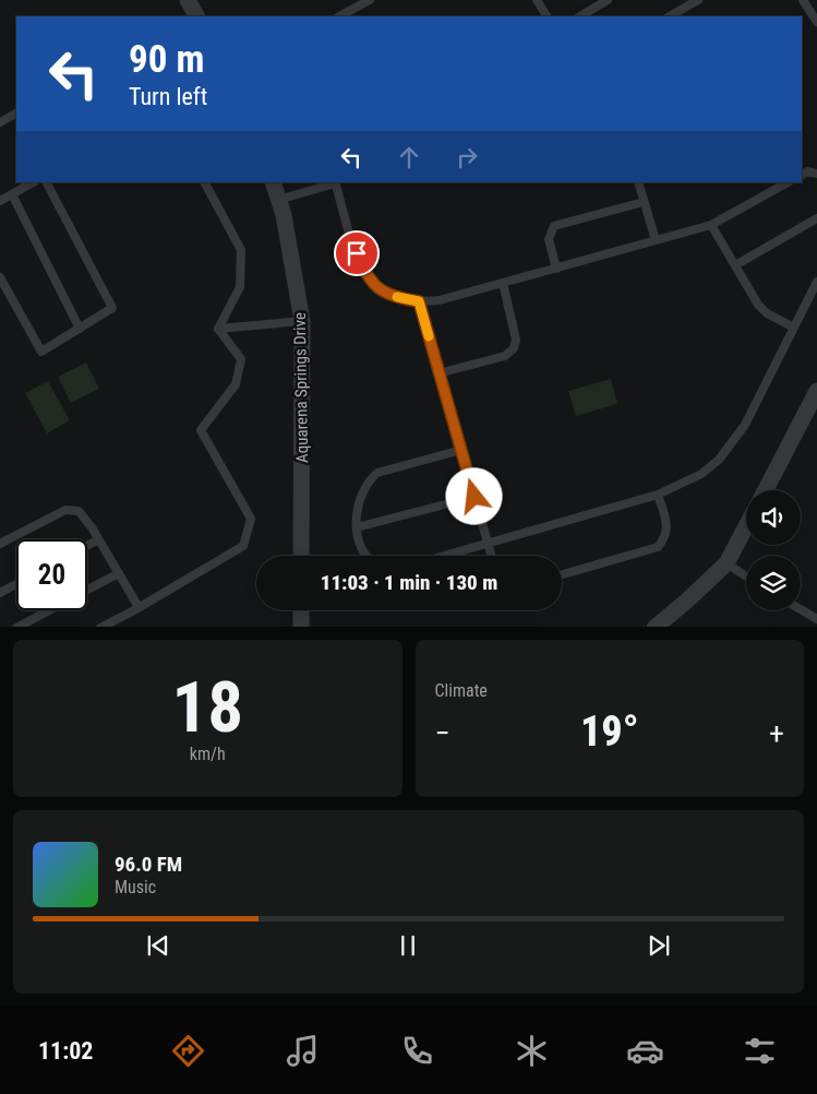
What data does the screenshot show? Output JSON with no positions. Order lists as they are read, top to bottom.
{
  "streets": {
    "street": ["Aquarena Springs Drive"]
  },
  "page": {
    "turn": ["90 m", "Turn left"],
    "limit": "20",
    "trip": "11:03 · 1 min · 130 m",
    "tile": [
      ["18", "km/h"],
      "Climate"
    ],
    "heat": ["−", "19°", "+"],
    "song": ["96.0 FM", "Music"],
    "tabs": "11:02"
  }
}
